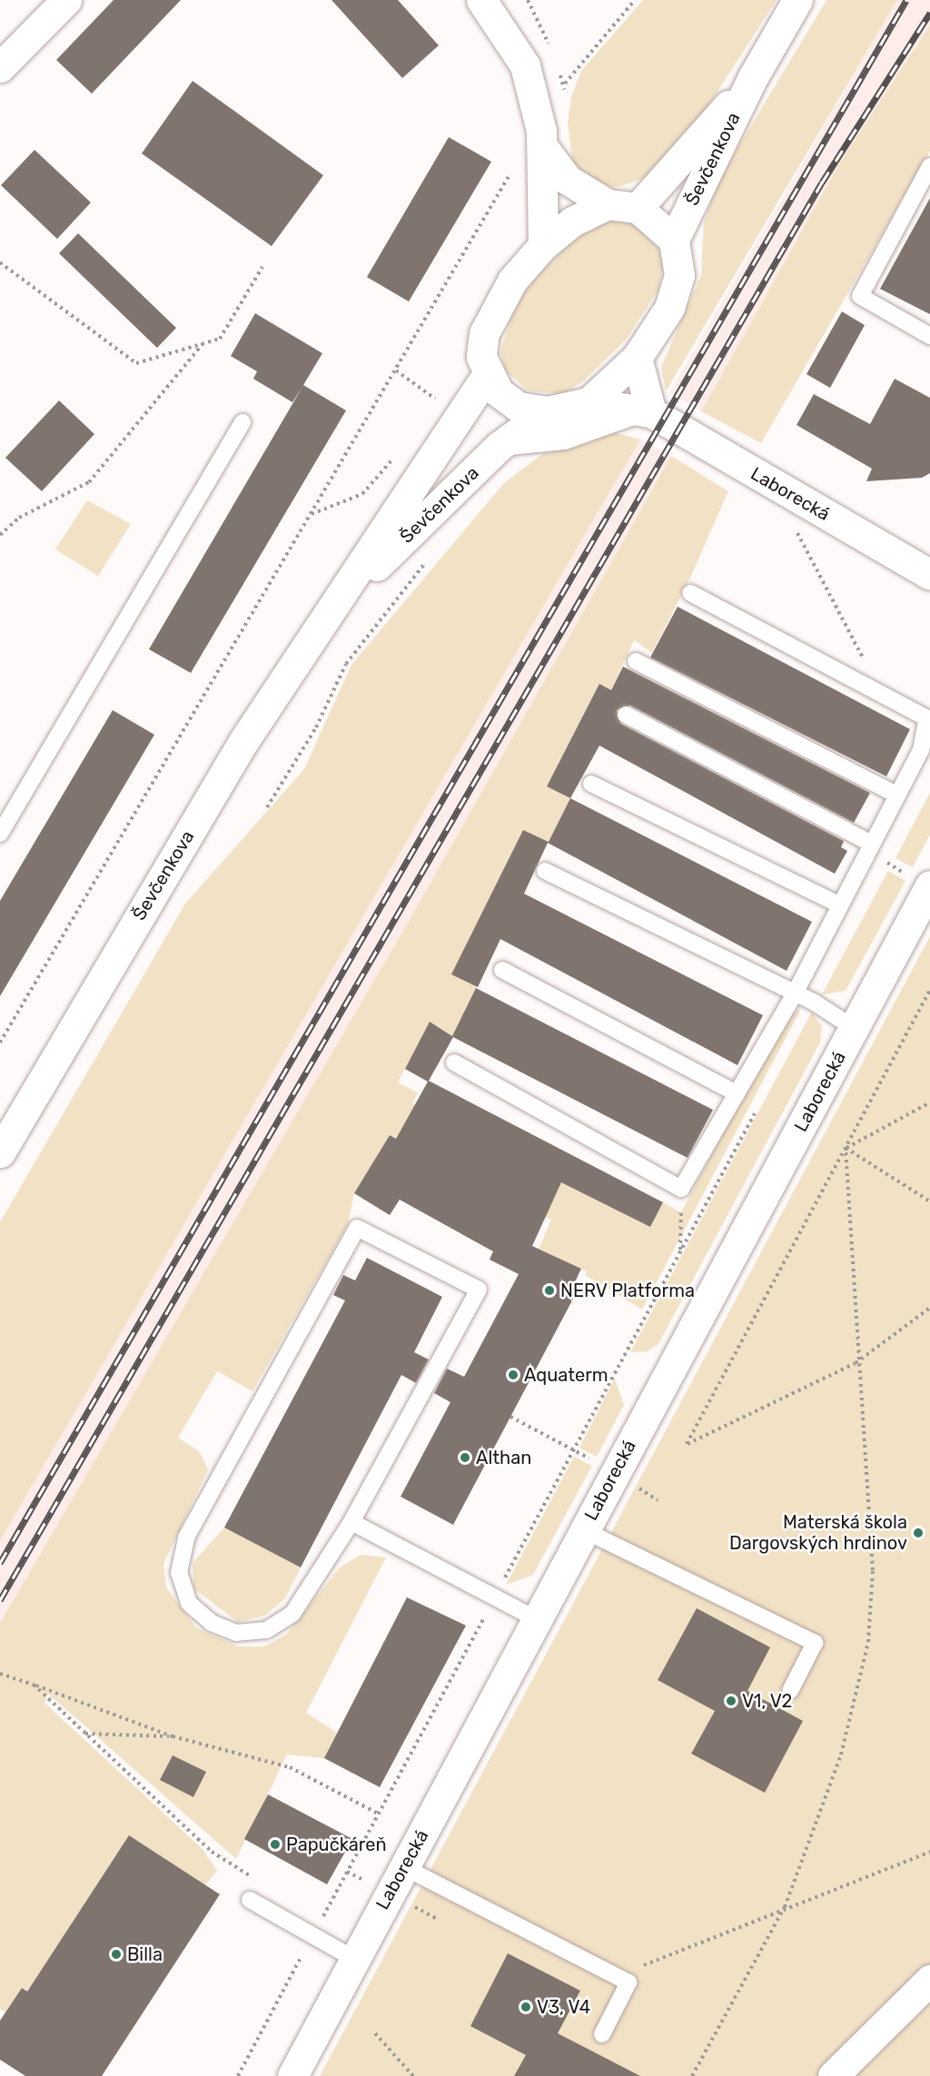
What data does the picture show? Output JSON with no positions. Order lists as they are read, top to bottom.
{
  "streets": {
    "main road": ["Ševčenkova", "Laborecká"]
  },
  "crossings": [
    ["Ševčenkova", "Laborecká"]
  ],
  "places": [
    "NERV Platforma",
    "Aquaterm",
    "Althan",
    "Materská škola Dargovských hrdinov",
    "V1, V2",
    "Papučkáreň",
    "Billa",
    "V3, V4"
  ]
}
